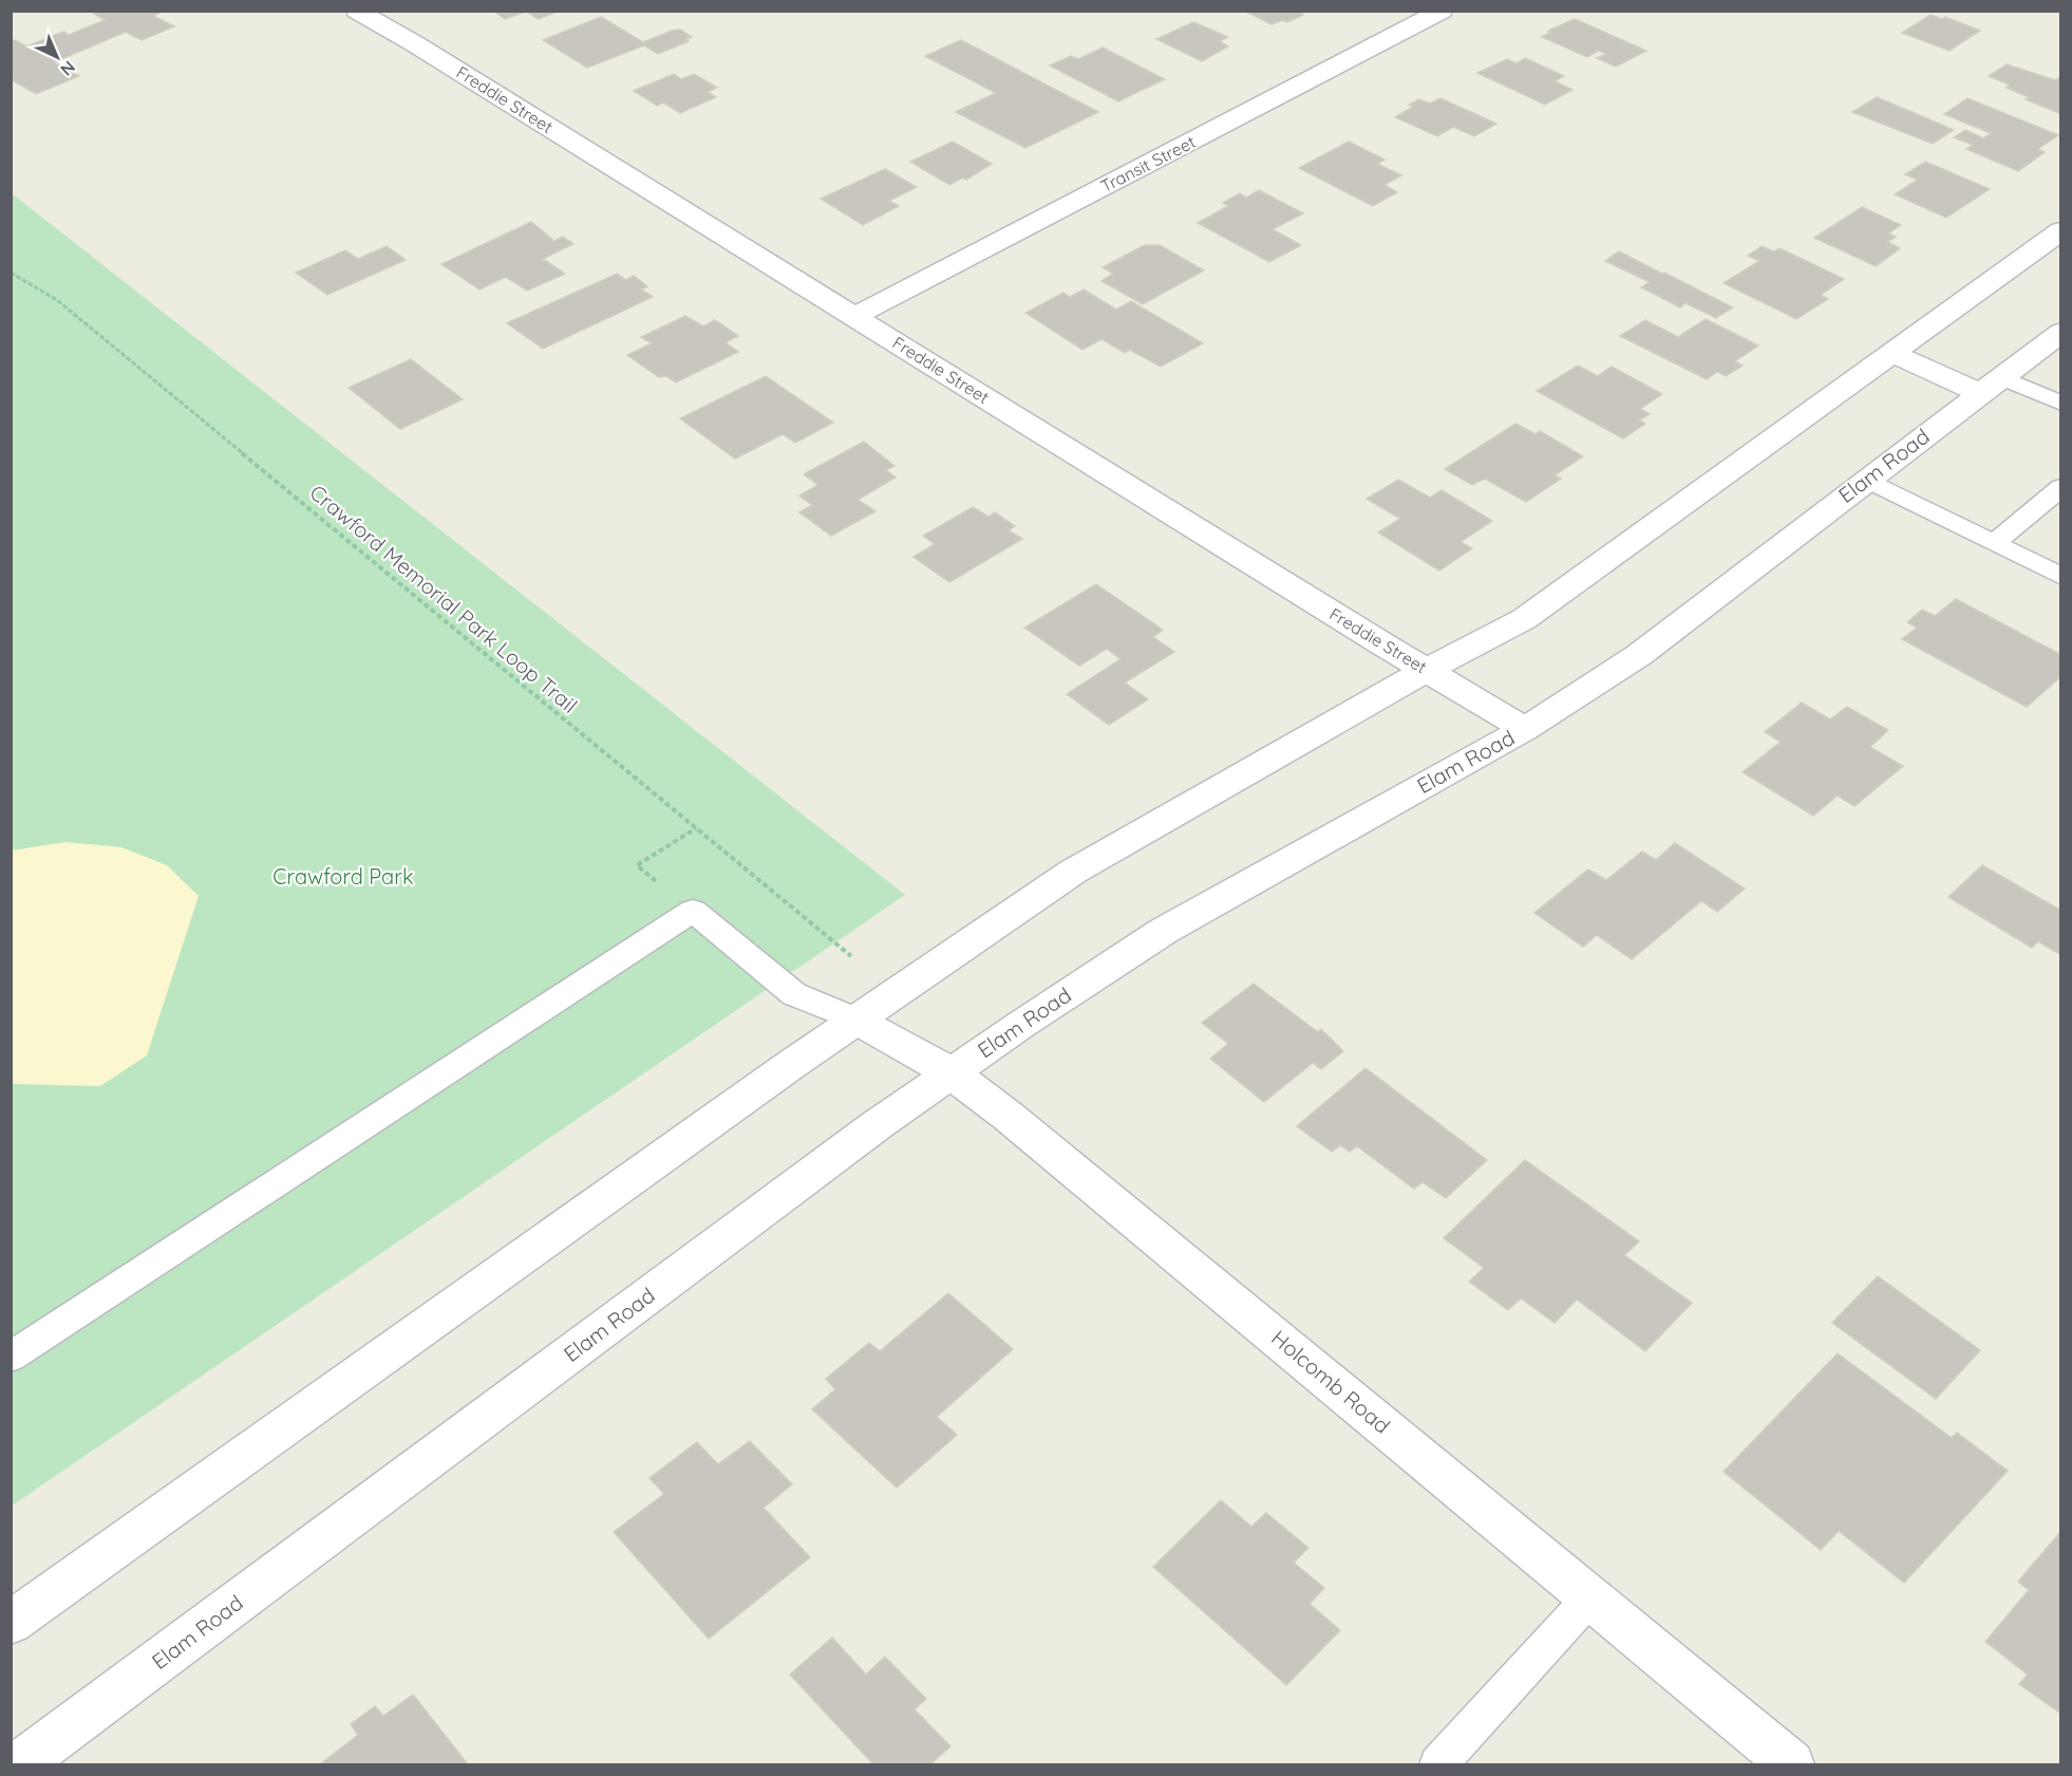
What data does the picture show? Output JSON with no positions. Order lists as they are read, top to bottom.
{
  "streets": {
    "main road": [
      "Freddie Street",
      "Transit Street",
      "Elam Road",
      "Holcomb Road"
    ],
    "path": ["Crawford Memorial Park Loop Trail"]
  },
  "crossings": [
    ["Freddie Street", "Transit Street"],
    ["Freddie Street", "Elam Road"],
    ["Elam Road", "Holcomb Road"]
  ],
  "parks": ["Crawford Park"],
  "north": "bottom right"
}
